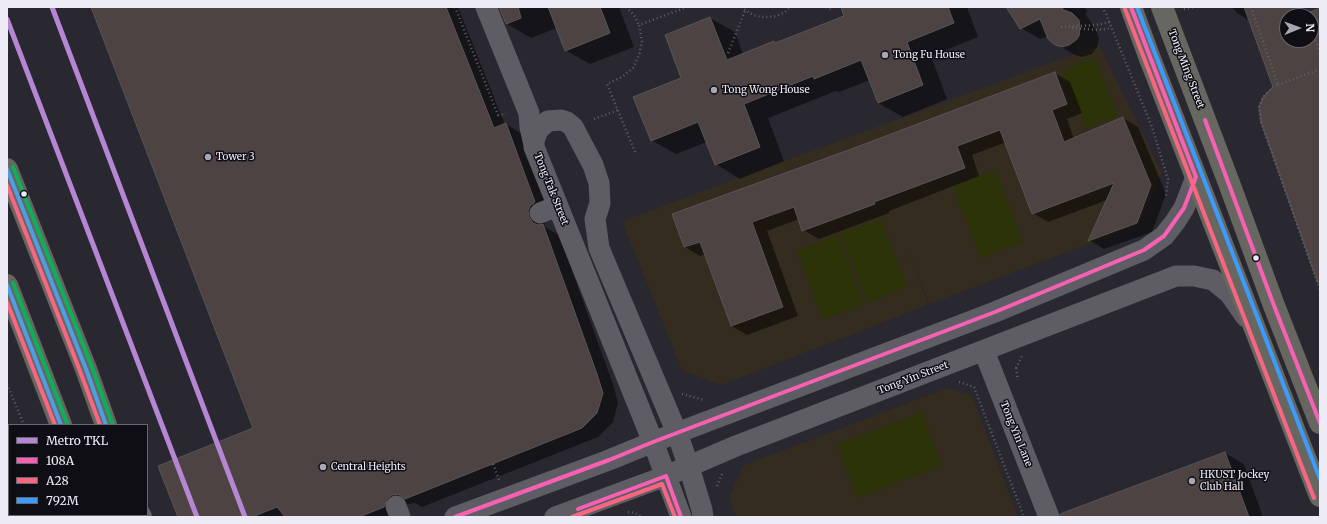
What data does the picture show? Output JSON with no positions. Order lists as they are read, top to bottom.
{
  "streets": {
    "main road": ["Tong Ming Street"],
    "street": ["Tong Tak Street", "Tong Yin Street", "Tong Yin Lane"]
  },
  "crossings": [
    ["Tong Tak Street", "Tong Yin Street"],
    ["Tong Yin Street", "Tong Yin Lane"]
  ],
  "places": [
    "Tong Fu House",
    "Tong Wong House",
    "Tower 3",
    "Central Heights",
    "HKUST Jockey Club Hall"
  ],
  "lines": [
    "metro line TKL",
    "transit line 108A",
    "transit line 792M",
    "transit line A28"
  ],
  "legend": [
    "Metro TKL",
    "108A",
    "A28",
    "792M"
  ],
  "north": "right"
}
